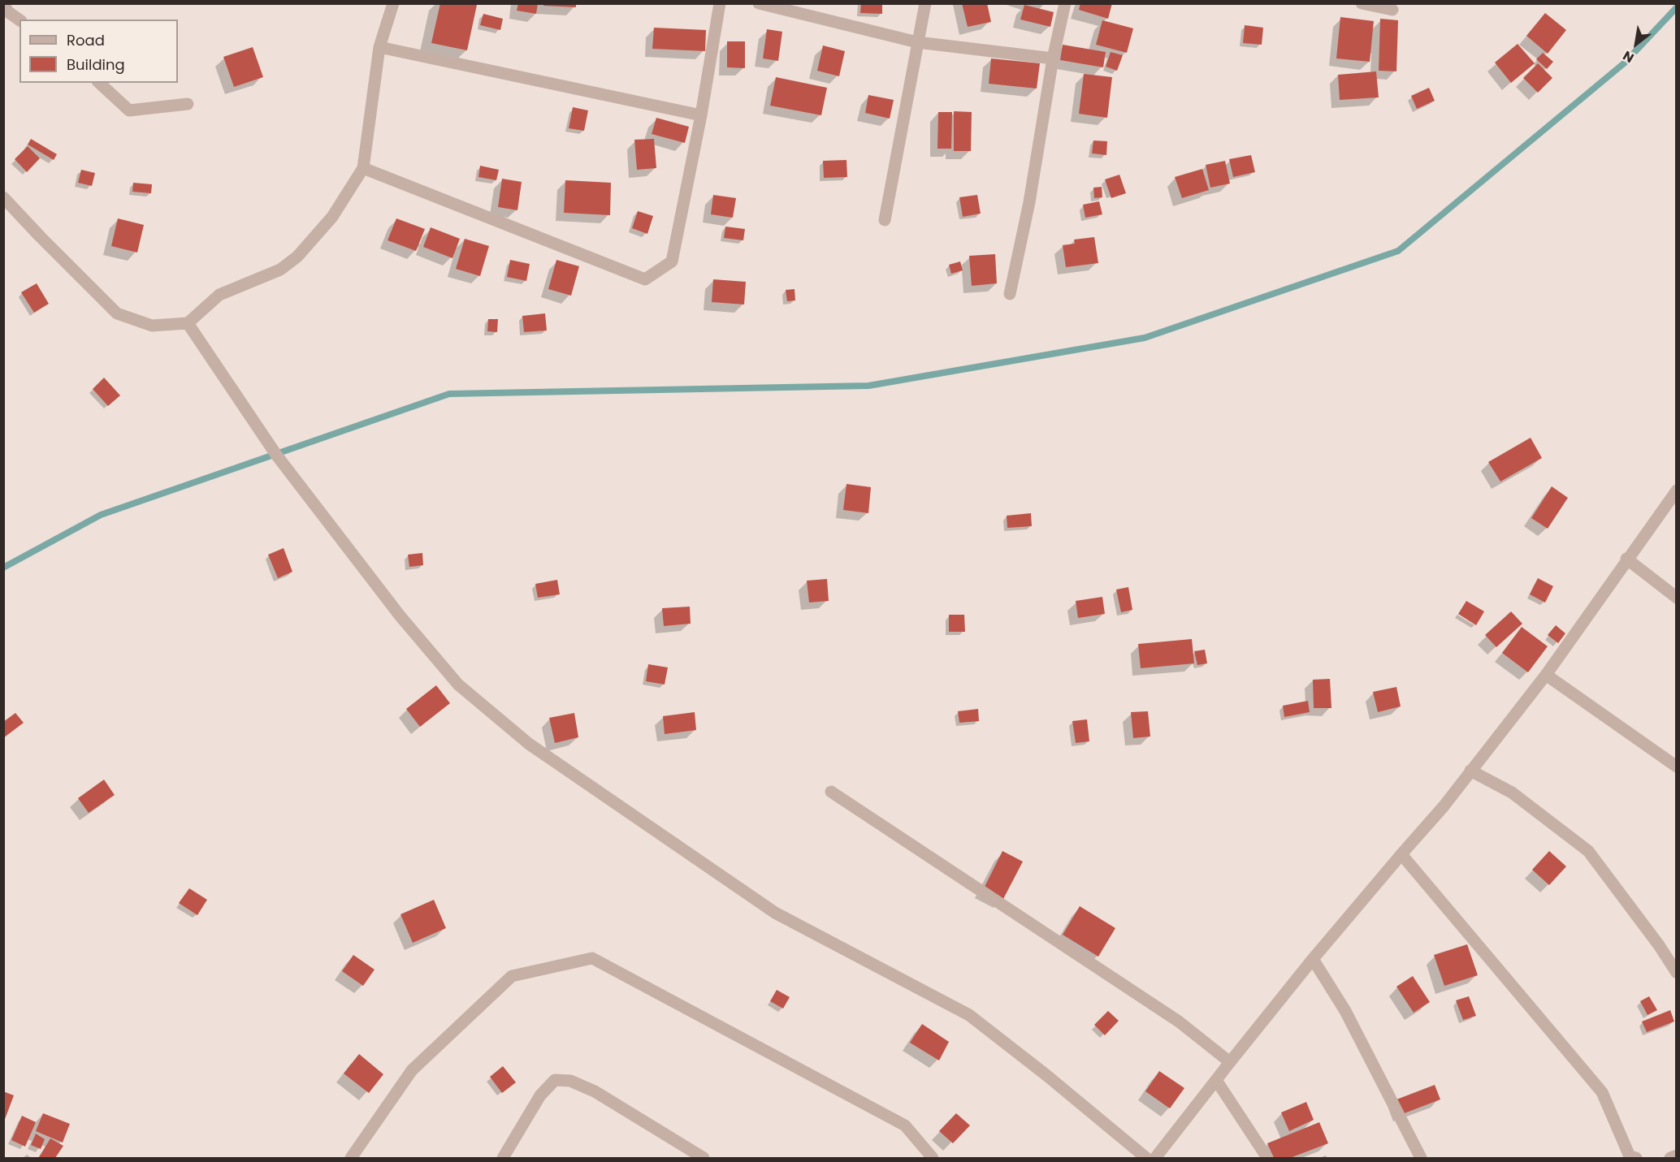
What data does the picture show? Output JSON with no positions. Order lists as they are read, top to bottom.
{
  "legend": ["Road", "Building"],
  "north": "bottom left"
}
